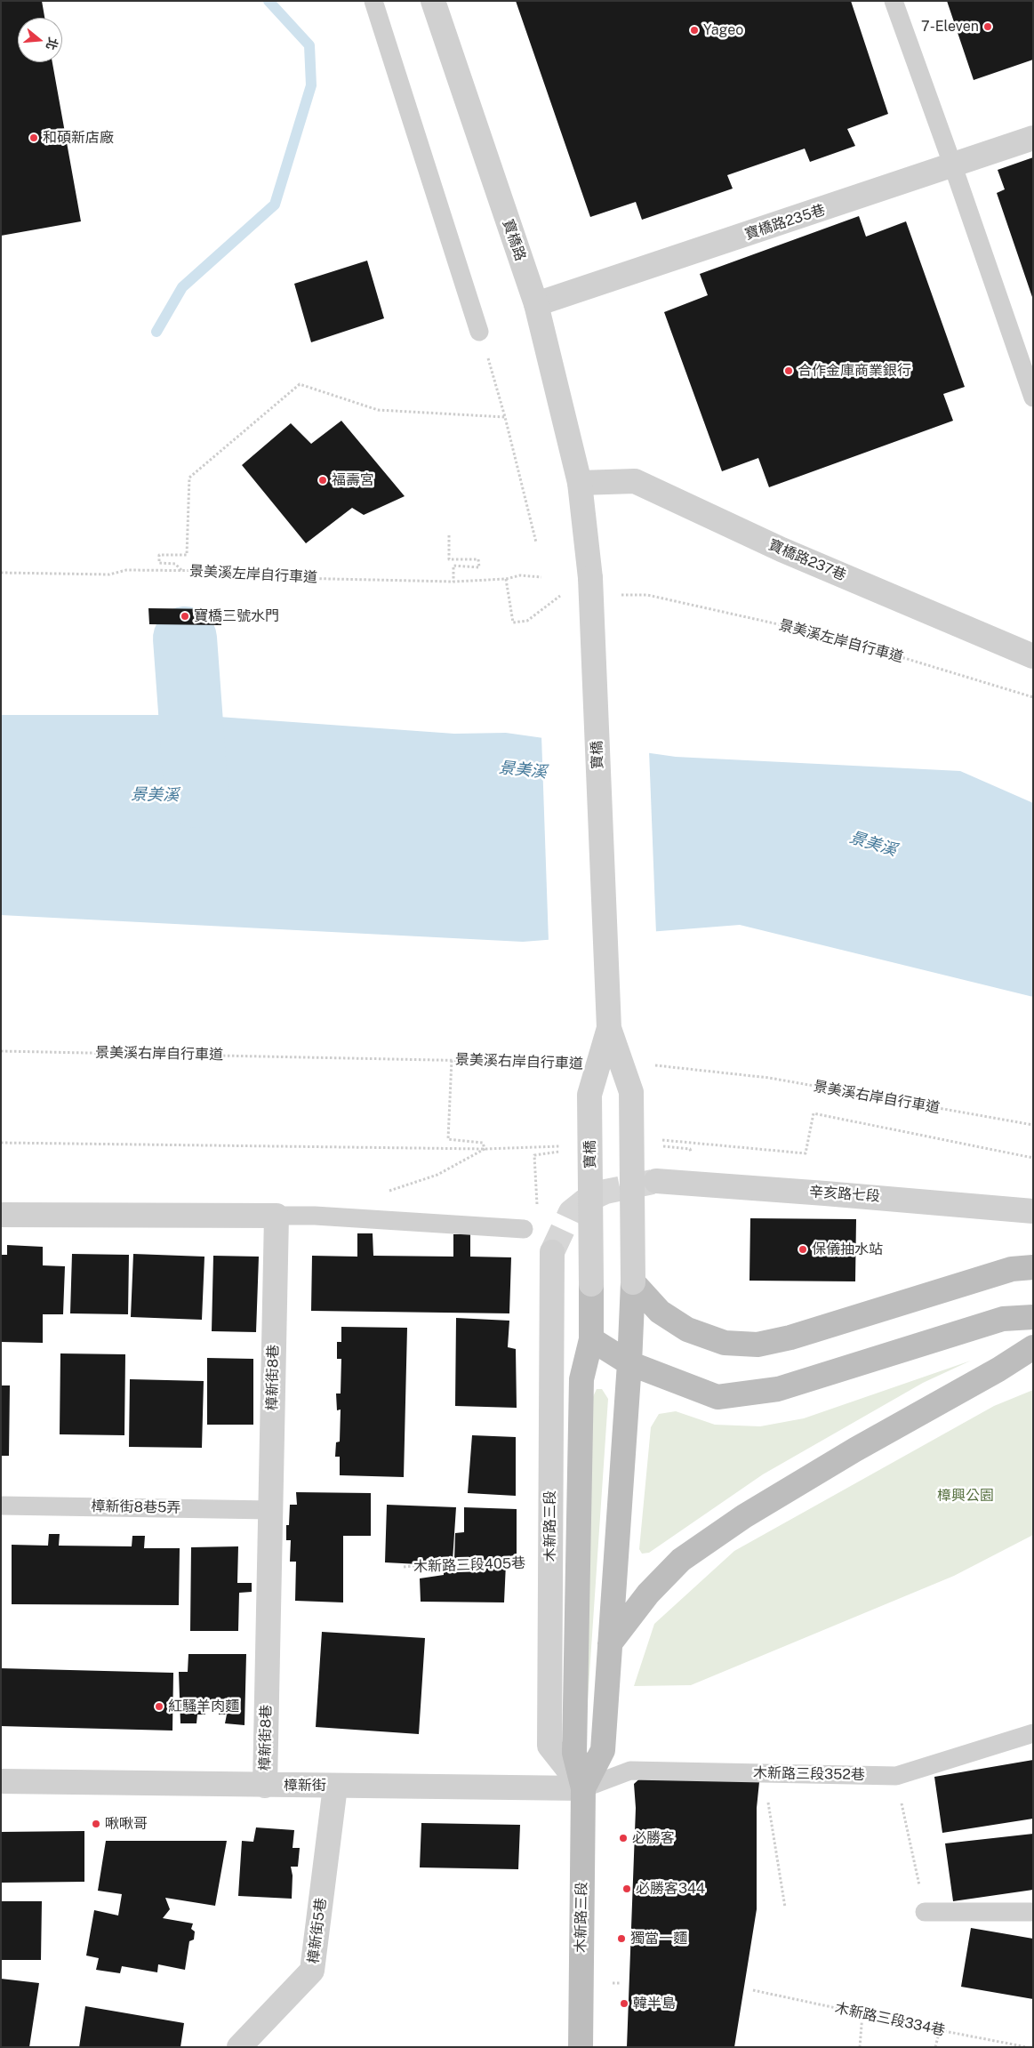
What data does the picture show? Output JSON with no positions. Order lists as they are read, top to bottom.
{
  "streets": {
    "main road": ["木新路三段"],
    "street": [
      "寶橋路235巷",
      "寶橋路",
      "寶橋路237巷",
      "寶橋",
      "辛亥路七段",
      "樟新街8巷",
      "樟新街",
      "樟新街5巷"
    ],
    "lane": ["樟新街8巷5弄", "木新路三段352巷"],
    "path": [
      "景美溪左岸自行車道",
      "景美溪右岸自行車道",
      "木新路三段405巷",
      "木新路三段334巷"
    ]
  },
  "crossings": [
    ["寶橋路235巷", "寶橋路"],
    ["寶橋路", "寶橋路237巷"],
    ["寶橋路", "寶橋"],
    ["寶橋路237巷", "寶橋"],
    ["寶橋", "木新路三段"],
    ["樟新街8巷", "樟新街8巷5弄"],
    ["樟新街8巷", "樟新街"],
    ["木新路三段", "木新路三段352巷"],
    ["木新路三段", "樟新街"],
    ["木新路三段352巷", "樟新街"],
    ["樟新街", "樟新街5巷"]
  ],
  "water": ["景美溪"],
  "parks": ["樟興公園"],
  "places": [
    "7-Eleven",
    "Yageo",
    "和碩新店廠",
    "合作金庫商業銀行",
    "福壽宮",
    "寶橋三號水門",
    "保儀抽水站",
    "紅騷羊肉麵",
    "啾啾哥",
    "必勝客",
    "必勝客344",
    "獨當一麵",
    "韓半島"
  ],
  "north": "right"
}
